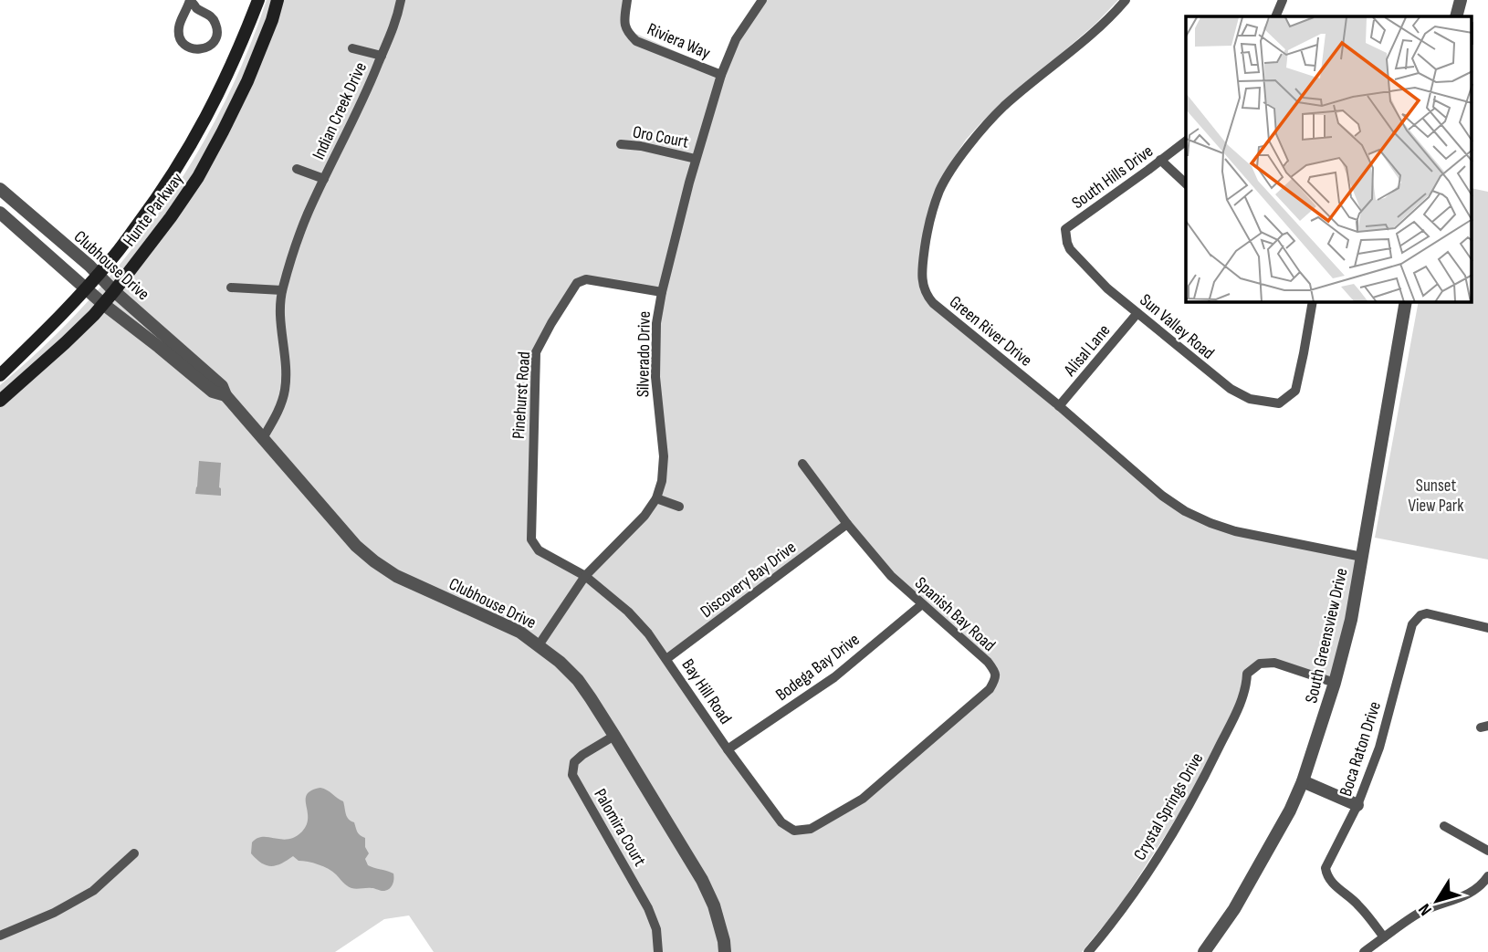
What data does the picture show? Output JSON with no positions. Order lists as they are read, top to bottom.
{
  "streets": {
    "main road": ["Hunte Parkway"],
    "street": [
      "Riviera Way",
      "Indian Creek Drive",
      "Oro Court",
      "South Hills Drive",
      "Clubhouse Drive",
      "Sun Valley Road",
      "Green River Drive",
      "Alisal Lane",
      "Silverado Drive",
      "Pinehurst Road",
      "Discovery Bay Drive",
      "Spanish Bay Road",
      "South Greensview Drive",
      "Bodega Bay Drive",
      "Bay Hill Road",
      "Boca Raton Drive",
      "Crystal Springs Drive",
      "Palomira Court"
    ]
  },
  "crossings": [
    ["Riviera Way", "Silverado Drive"],
    ["Indian Creek Drive", "Clubhouse Drive"],
    ["Oro Court", "Silverado Drive"],
    ["South Hills Drive", "Sun Valley Road"],
    ["Hunte Parkway", "Clubhouse Drive"],
    ["Clubhouse Drive", "Silverado Drive"],
    ["Clubhouse Drive", "Palomira Court"],
    ["Sun Valley Road", "Alisal Lane"],
    ["Green River Drive", "Alisal Lane"],
    ["Green River Drive", "South Greensview Drive"],
    ["Silverado Drive", "Pinehurst Road"],
    ["Silverado Drive", "Bay Hill Road"],
    ["Pinehurst Road", "Bay Hill Road"],
    ["Discovery Bay Drive", "Spanish Bay Road"],
    ["Discovery Bay Drive", "Bay Hill Road"],
    ["Spanish Bay Road", "Bodega Bay Drive"],
    ["Spanish Bay Road", "Bay Hill Road"],
    ["South Greensview Drive", "Crystal Springs Drive"],
    ["Bodega Bay Drive", "Bay Hill Road"]
  ],
  "parks": ["Sunset View Park"],
  "north": "bottom left"
}
